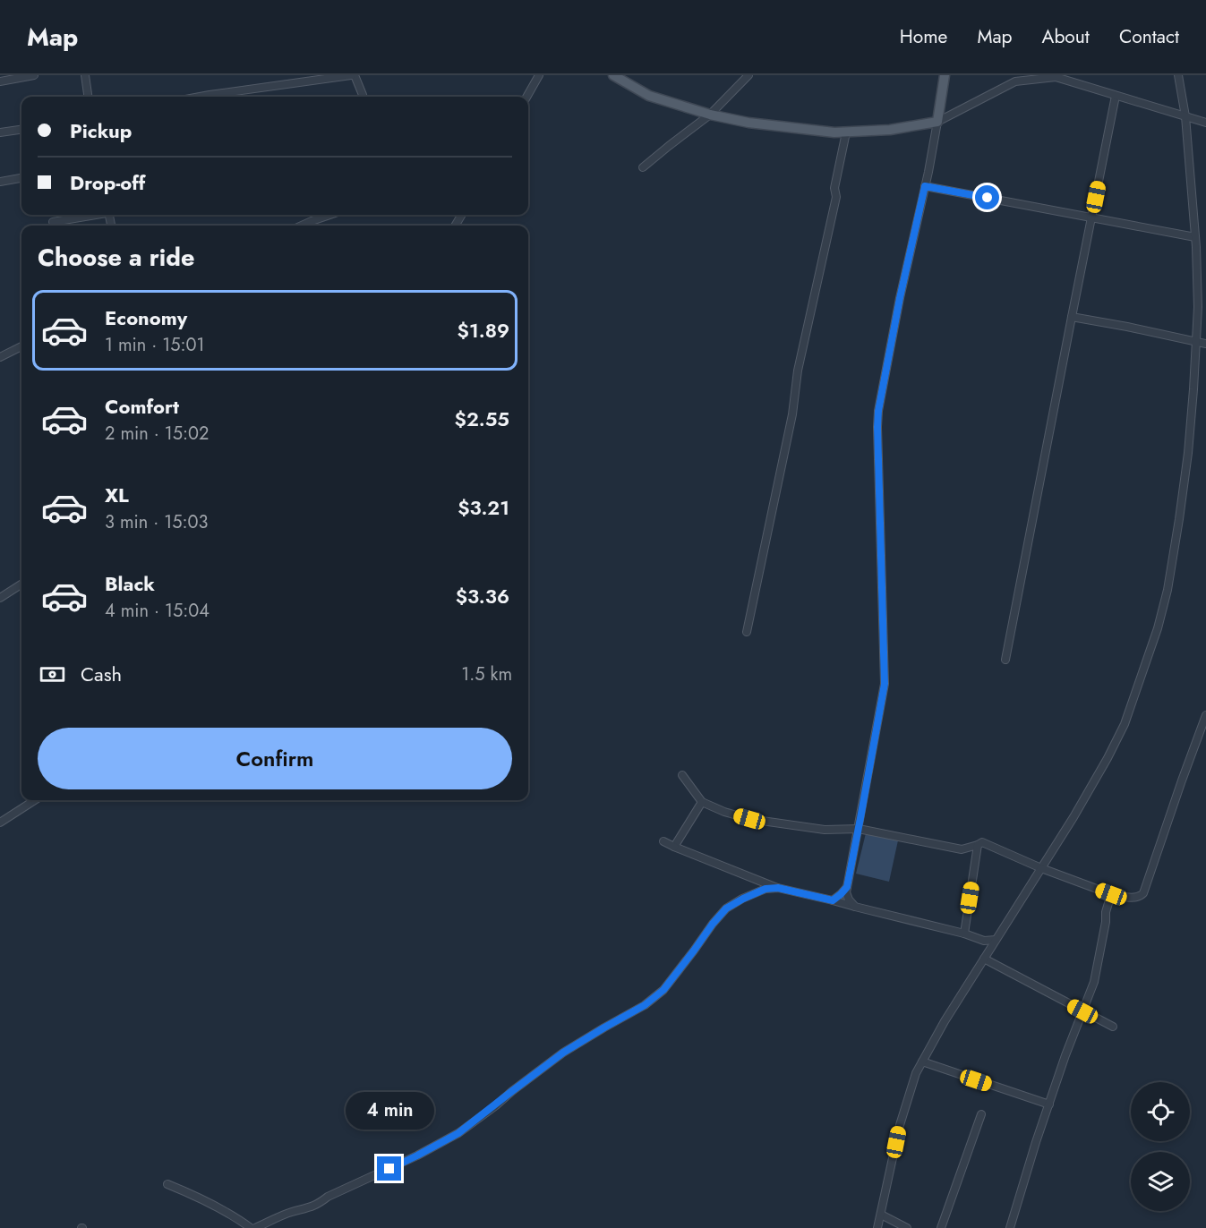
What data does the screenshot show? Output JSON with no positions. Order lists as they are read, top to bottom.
{
  "page": {
    "header": "Map",
    "nav": [
      "Home",
      "Map",
      "About",
      "Contact"
    ],
    "banner": ["Pickup", "Drop-off"],
    "heading": "Choose a ride",
    "list": [
      {
        "name": "Economy",
        "note": "1 min · 15:01",
        "value": "$1.89"
      },
      {
        "name": "Comfort",
        "note": "2 min · 15:02",
        "value": "$2.55"
      },
      {
        "name": "XL",
        "note": "3 min · 15:03",
        "value": "$3.21"
      },
      {
        "name": "Black",
        "note": "4 min · 15:04",
        "value": "$3.36"
      }
    ],
    "pay": ["Cash", "1.5 km"],
    "buttons": "Confirm",
    "bubble": "4 min"
  }
}
